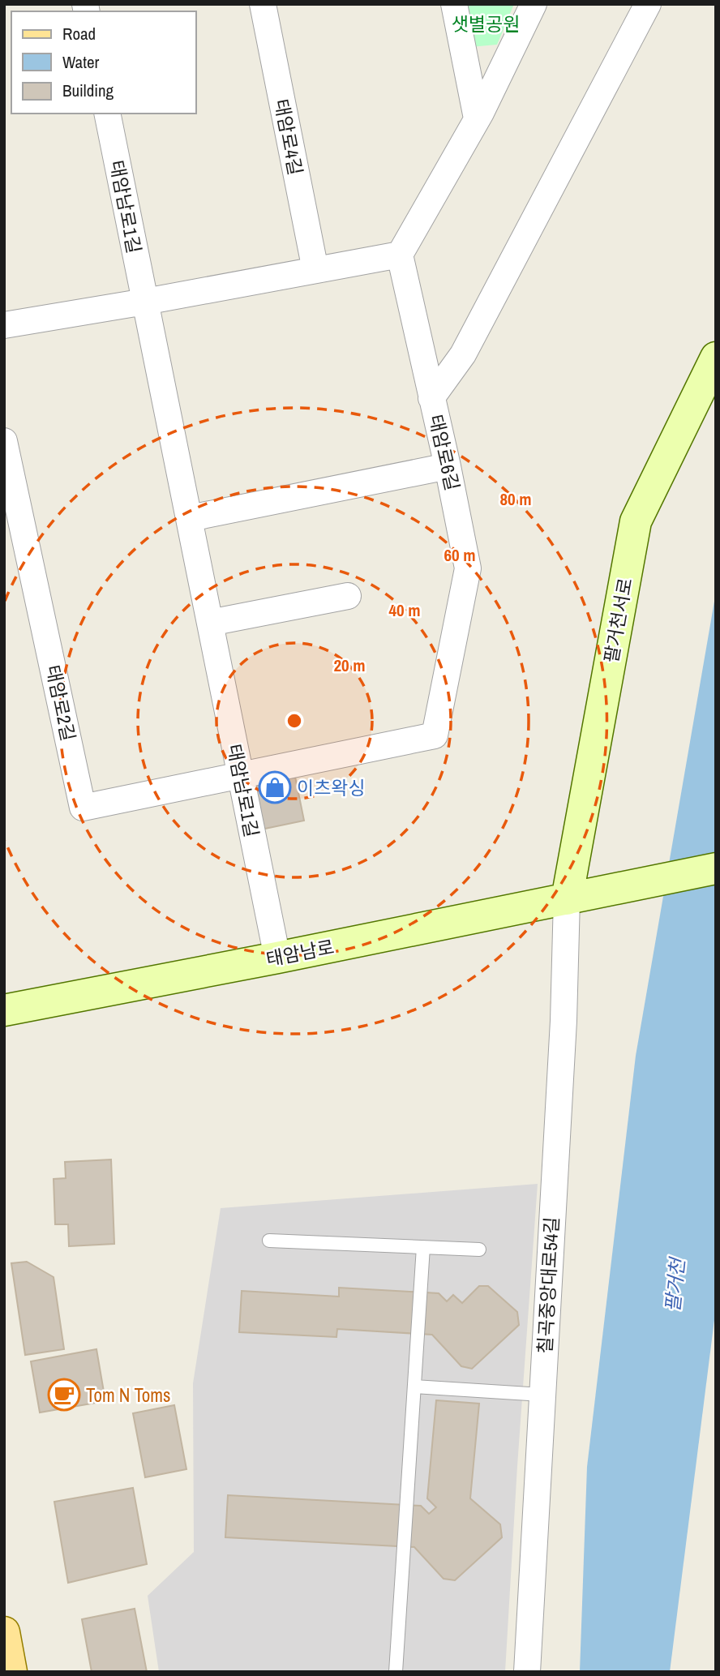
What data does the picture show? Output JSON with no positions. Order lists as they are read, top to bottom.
{
  "streets": {
    "main road": ["팔거천서로", "태암남로"],
    "street": [
      "태암로4길",
      "태암남로1길",
      "태암로6길",
      "태암로2길",
      "칠곡중앙대로54길"
    ]
  },
  "crossings": [
    ["태암남로1길", "태암로6길"],
    ["태암남로1길", "태암로2길"],
    ["태암남로1길", "태암남로"],
    ["태암로6길", "태암로2길"],
    ["팔거천서로", "태암남로"],
    ["팔거천서로", "칠곡중앙대로54길"],
    ["태암남로", "칠곡중앙대로54길"]
  ],
  "water": ["팔거천"],
  "parks": ["샛별공원"],
  "places": {
    "shop": ["이츠왁싱"],
    "cafe": ["Tom N Toms"]
  },
  "legend": ["Road", "Water", "Building"],
  "rings": [
    "80 m",
    "60 m",
    "40 m",
    "20 m"
  ]
}
